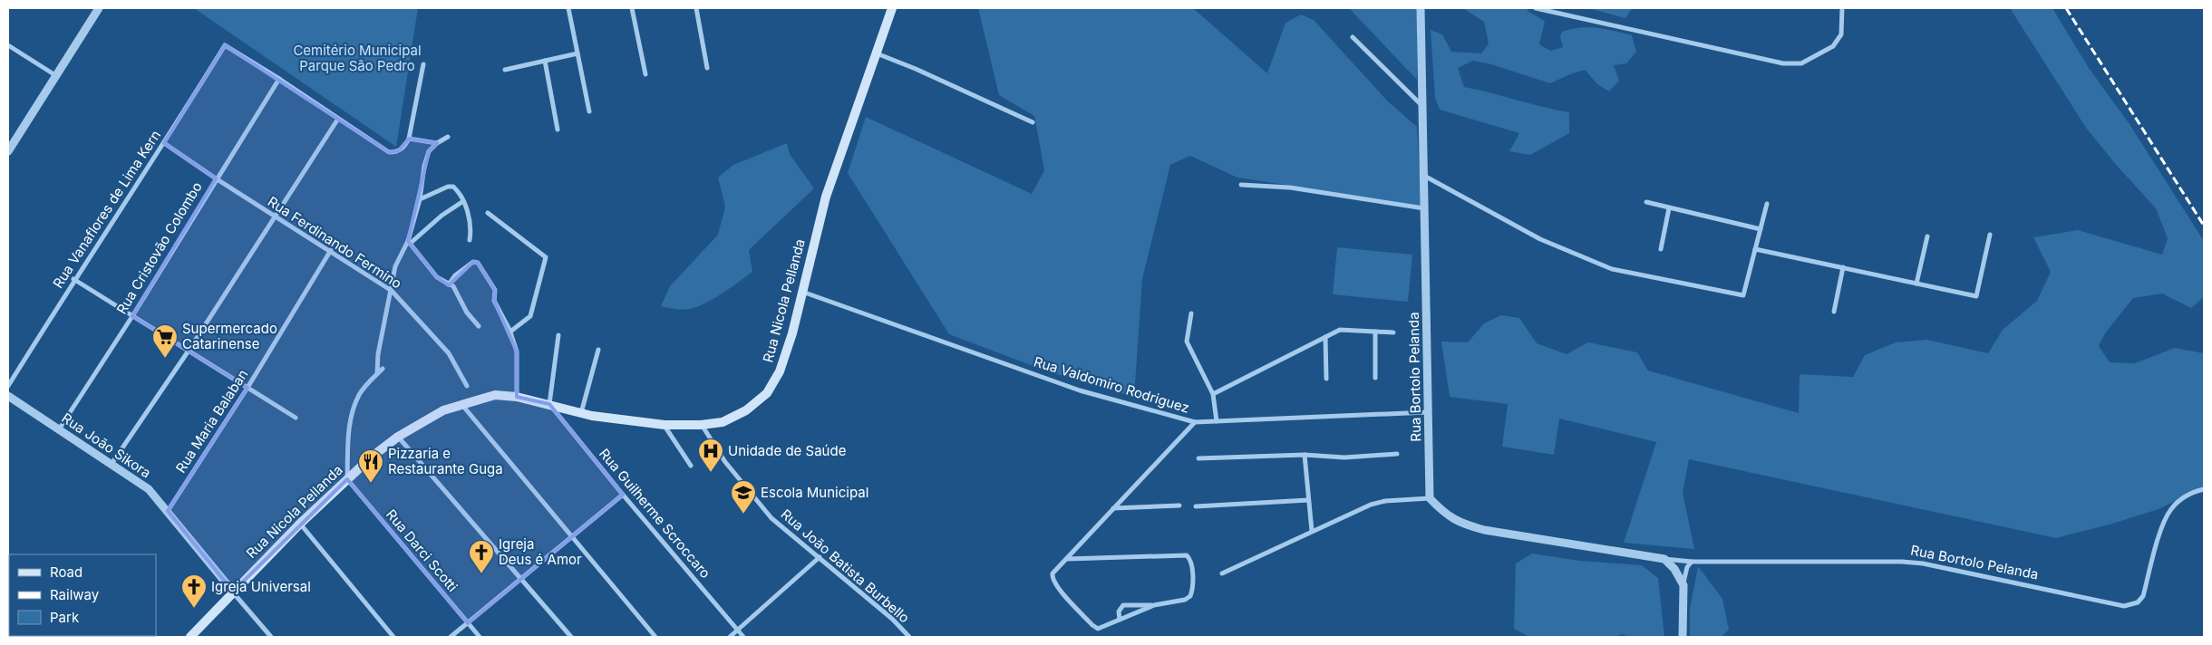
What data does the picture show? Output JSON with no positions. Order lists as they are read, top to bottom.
{
  "streets": {
    "main road": ["Rua Nicola Pellanda"],
    "street": [
      "Rua Vanaflores de Lima Kern",
      "Rua Ferdinando Fermino",
      "Rua Cristovão Colombo",
      "Rua Bortolo Pelanda",
      "Rua Valdomiro Rodriguez",
      "Rua Maria Balaban",
      "Rua João Sikora",
      "Rua Guilherme Scroccaro",
      "Rua Darci Scotti",
      "Rua João Batista Burbello"
    ]
  },
  "crossings": [
    ["Rua Vanaflores de Lima Kern", "Rua Ferdinando Fermino"],
    ["Rua Vanaflores de Lima Kern", "Rua Cristovão Colombo"],
    ["Rua Ferdinando Fermino", "Rua Cristovão Colombo"],
    ["Rua Ferdinando Fermino", "Rua Maria Balaban"],
    ["Rua Cristovão Colombo", "Rua João Sikora"],
    ["Rua Nicola Pellanda", "Rua Valdomiro Rodriguez"],
    ["Rua Nicola Pellanda", "Rua João Sikora"],
    ["Rua Nicola Pellanda", "Rua Guilherme Scroccaro"],
    ["Rua Nicola Pellanda", "Rua Darci Scotti"],
    ["Rua Nicola Pellanda", "Rua João Batista Burbello"],
    ["Rua Bortolo Pelanda", "Rua Valdomiro Rodriguez"],
    ["Rua Maria Balaban", "Rua João Sikora"]
  ],
  "parks": ["Cemitério Municipal Parque São Pedro"],
  "places": {
    "supermarket": ["Supermercado Catarinense"],
    "hospital": ["Unidade de Saúde"],
    "restaurant": ["Pizzaria e Restaurante Guga"],
    "school or university": ["Escola Municipal"],
    "church": ["Igreja Deus é Amor", "Igreja Universal"]
  },
  "legend": ["Road", "Railway", "Park"]
}
